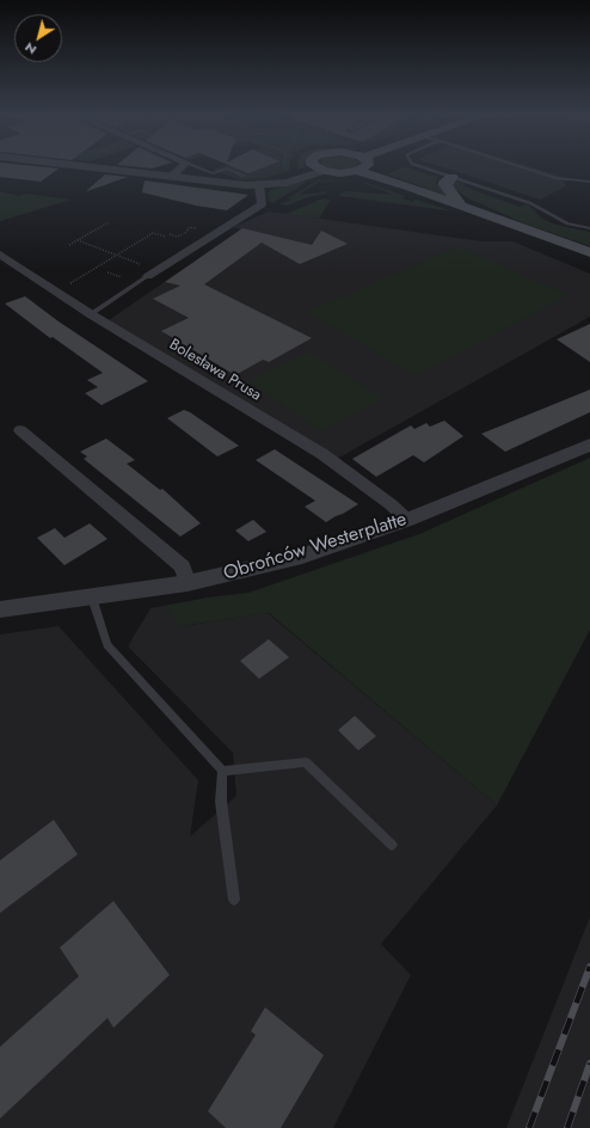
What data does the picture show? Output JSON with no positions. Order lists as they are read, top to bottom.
{
  "streets": {
    "street": ["Bolesława Prusa", "Obrońców Westerplatte"]
  },
  "crossings": [
    ["Bolesława Prusa", "Obrońców Westerplatte"]
  ],
  "north": "bottom left"
}
